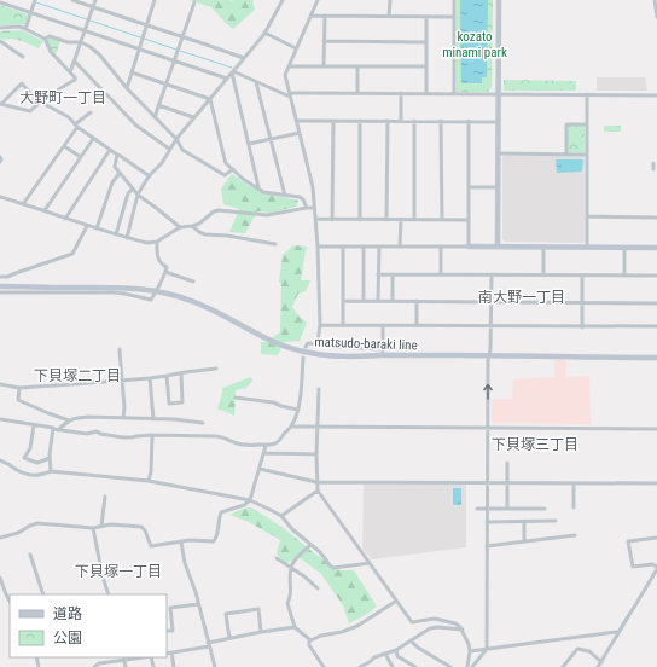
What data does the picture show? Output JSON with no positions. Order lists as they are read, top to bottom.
{
  "streets": {
    "main road": ["matsudo-baraki line"]
  },
  "districts": [
    "大野町一丁目",
    "南大野一丁目",
    "下貝塚二丁目",
    "下貝塚三丁目",
    "下貝塚一丁目"
  ],
  "parks": ["kozato minami park"],
  "legend": ["道路", "公園"]
}
